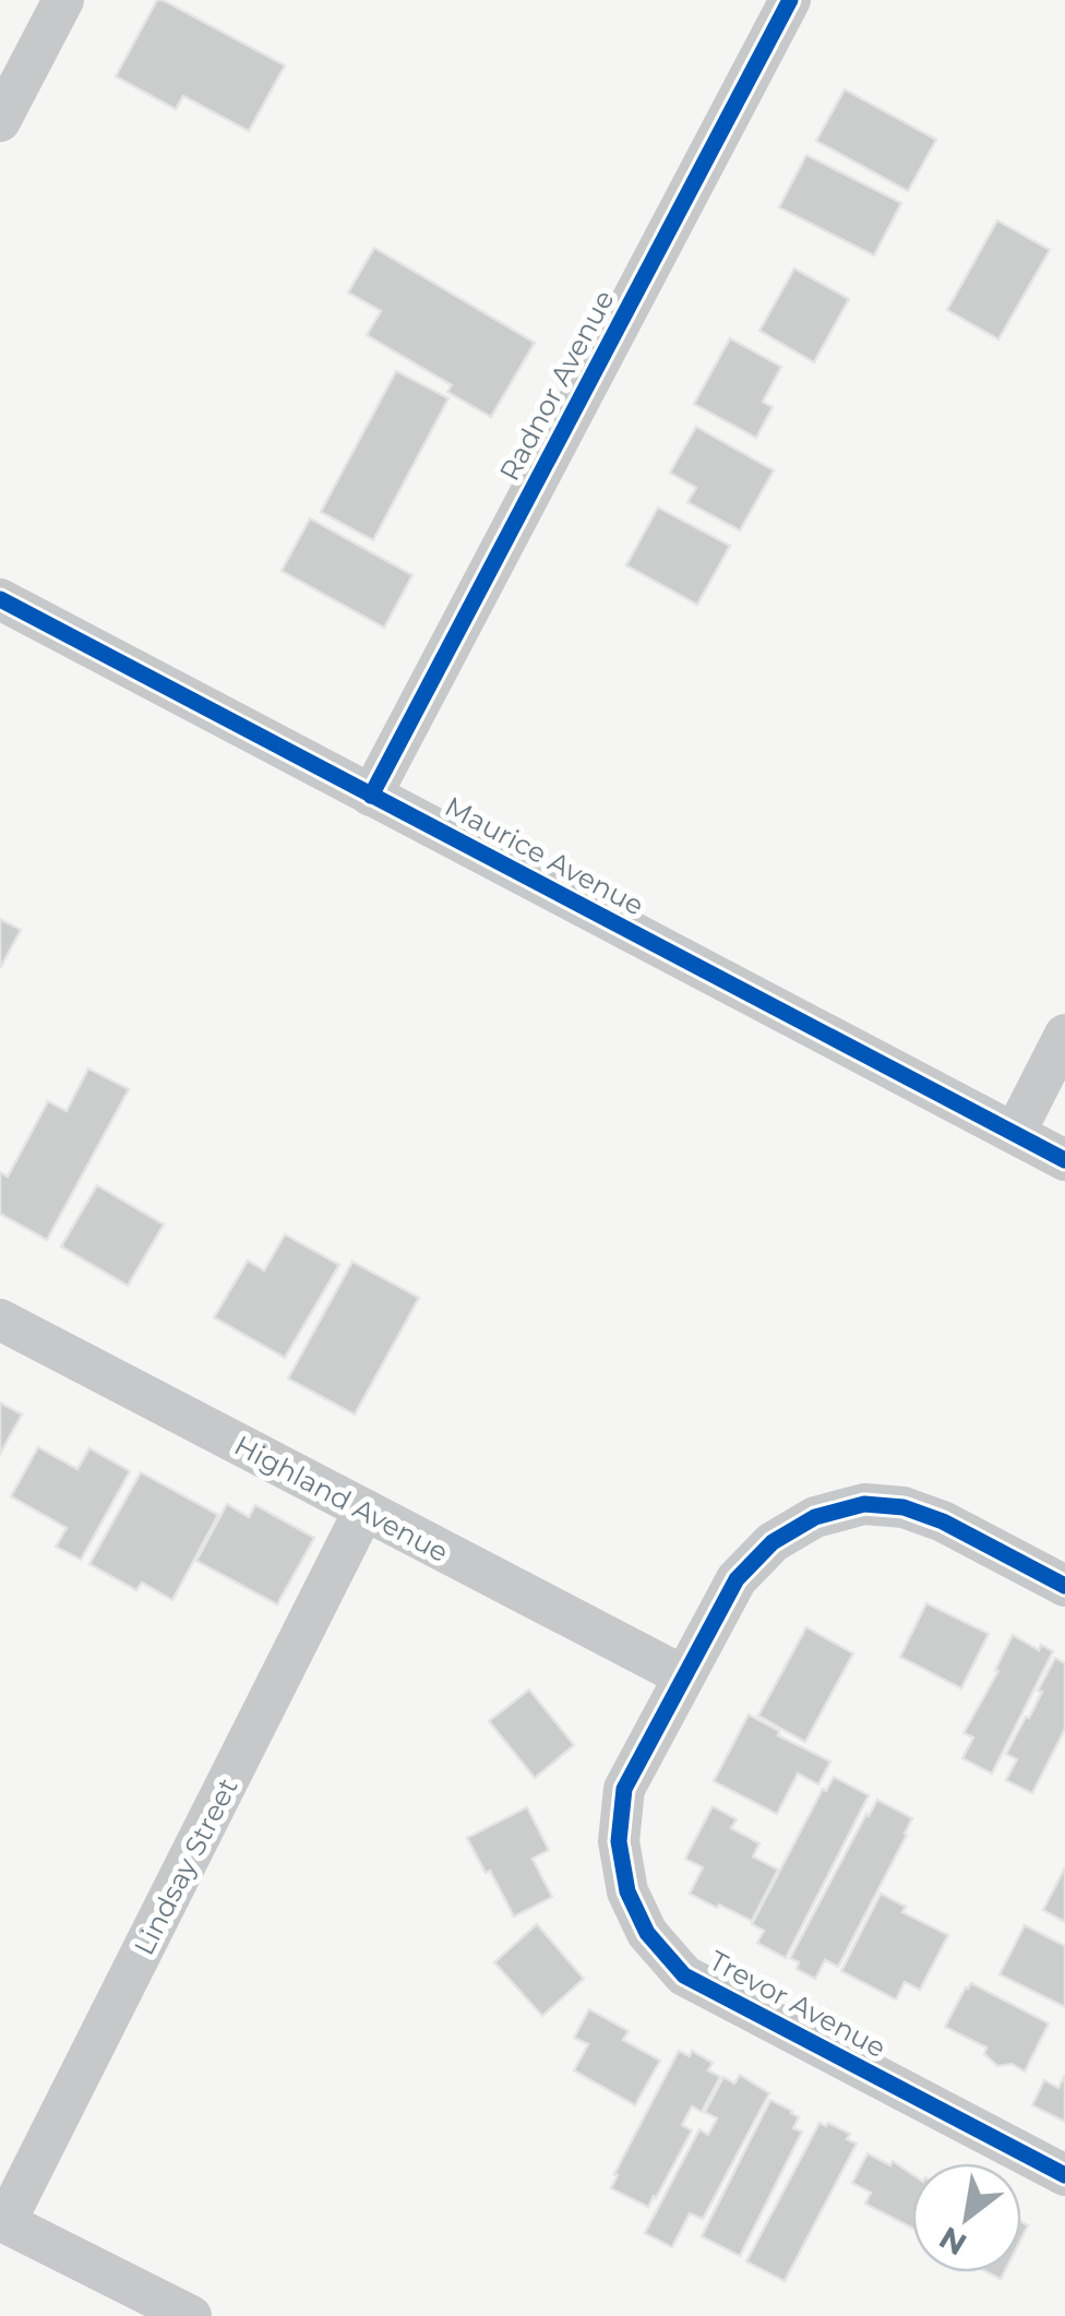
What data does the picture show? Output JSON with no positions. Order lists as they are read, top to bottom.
{
  "streets": {
    "street": [
      "Radnor Avenue",
      "Maurice Avenue",
      "Highland Avenue",
      "Lindsay Street",
      "Trevor Avenue"
    ]
  },
  "crossings": [
    ["Radnor Avenue", "Maurice Avenue"],
    ["Highland Avenue", "Lindsay Street"],
    ["Highland Avenue", "Trevor Avenue"]
  ],
  "north": "bottom left"
}
